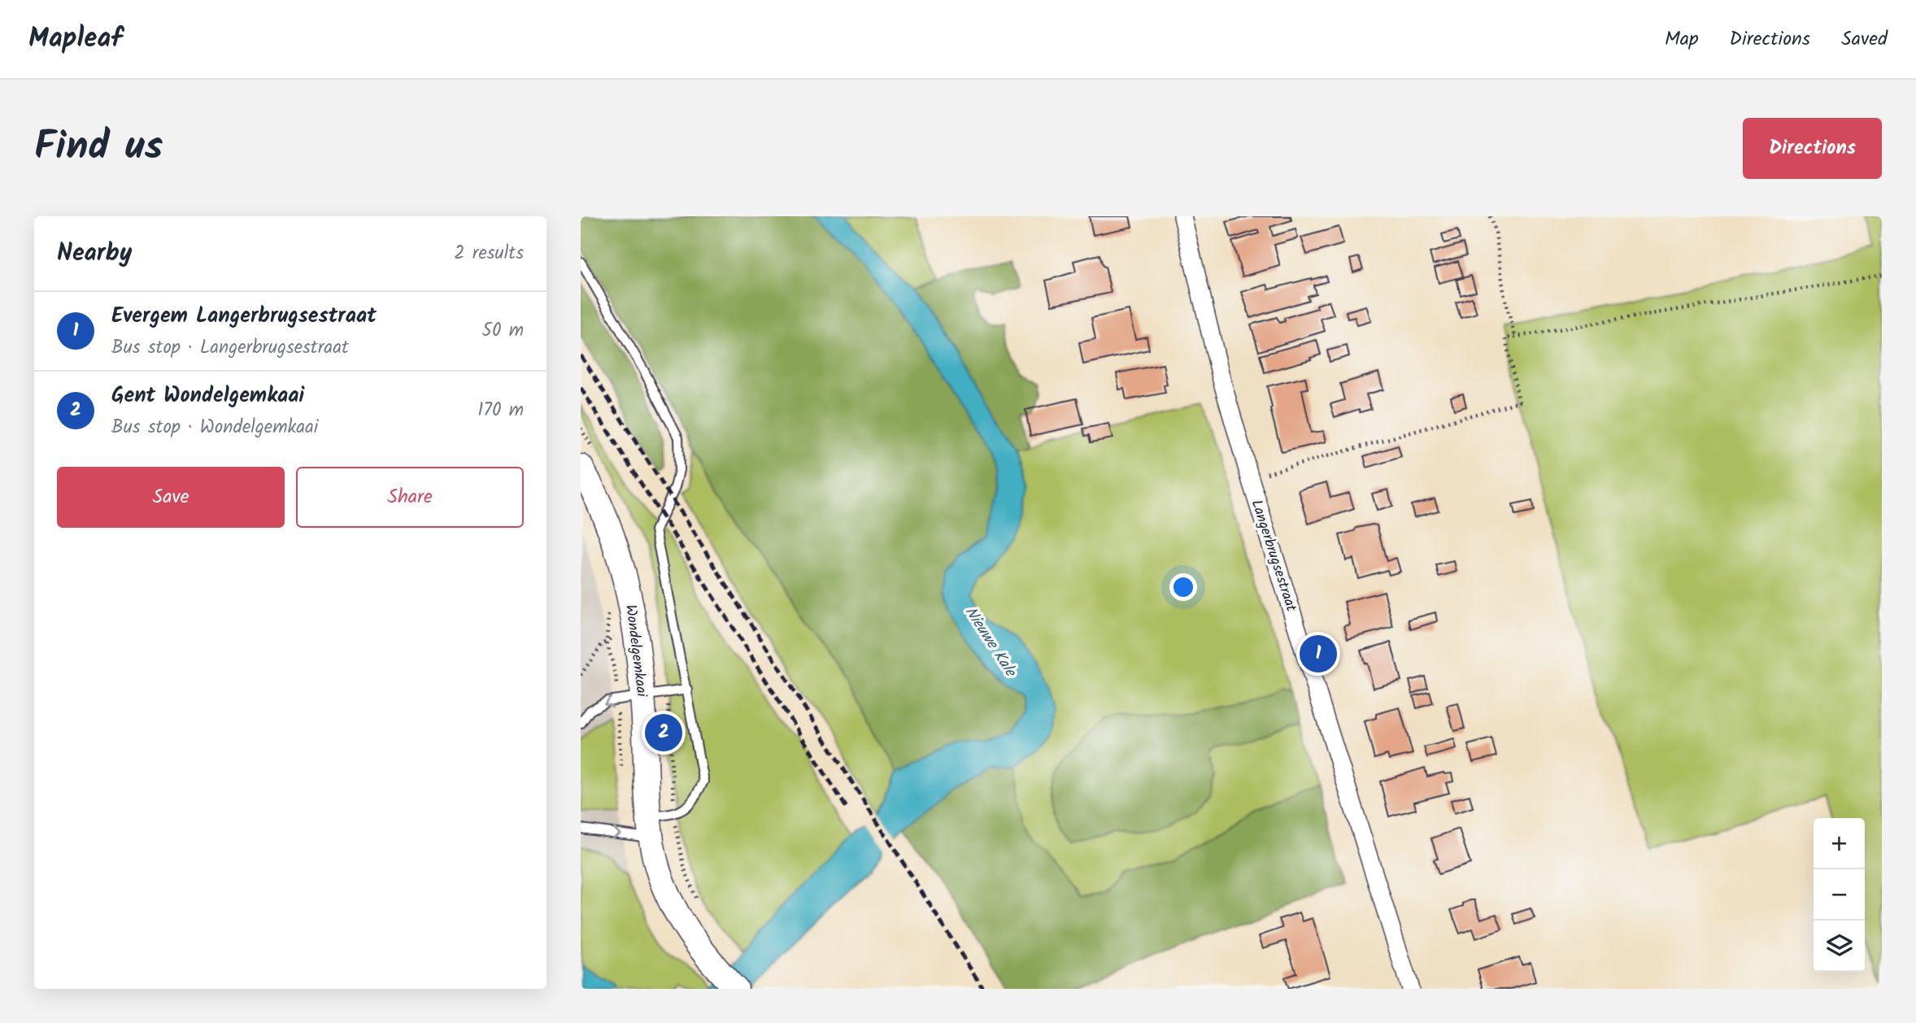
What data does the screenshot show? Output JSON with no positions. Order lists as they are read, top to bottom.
{
  "streets": {
    "main road": ["Wondelgemkaai"],
    "street": ["Langerbrugsestraat"]
  },
  "water": ["Nieuwe Kale"],
  "page": {
    "header": "Mapleaf",
    "nav": ["Map", "Directions", "Saved"],
    "title": "Find us",
    "buttons": [
      "Directions",
      ["Save", "Share"]
    ],
    "heading": ["Nearby", "2 results"],
    "list": [
      {
        "mark": "1",
        "name": "Evergem Langerbrugsestraat",
        "note": "Bus stop · Langerbrugsestraat",
        "value": "50 m"
      },
      {
        "mark": "2",
        "name": "Gent Wondelgemkaai",
        "note": "Bus stop · Wondelgemkaai",
        "value": "170 m"
      }
    ],
    "pins": ["1", "2"],
    "map_buttons": ["+", "−"]
  }
}
